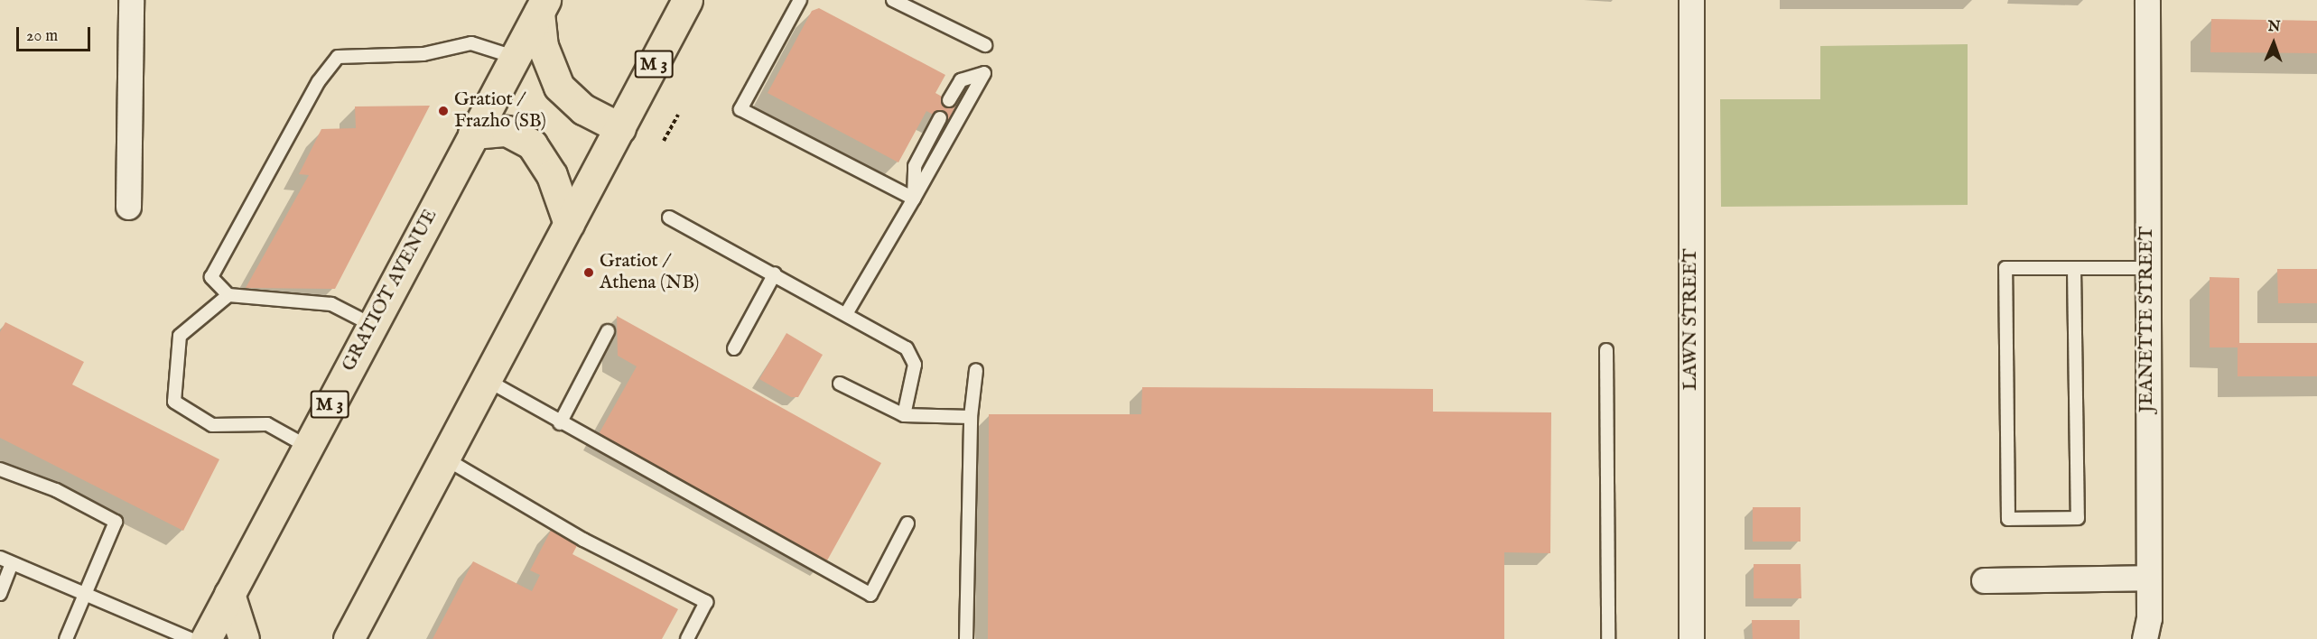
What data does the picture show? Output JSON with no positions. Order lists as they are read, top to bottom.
{
  "streets": {
    "main road": ["M 3", "GRATIOT AVENUE"],
    "street": ["LAWN STREET", "JEANETTE STREET"]
  },
  "places": ["Gratiot / Frazho (SB)", "Gratiot / Athena (NB)"],
  "scale_bar": "20 m",
  "north": "top"
}
